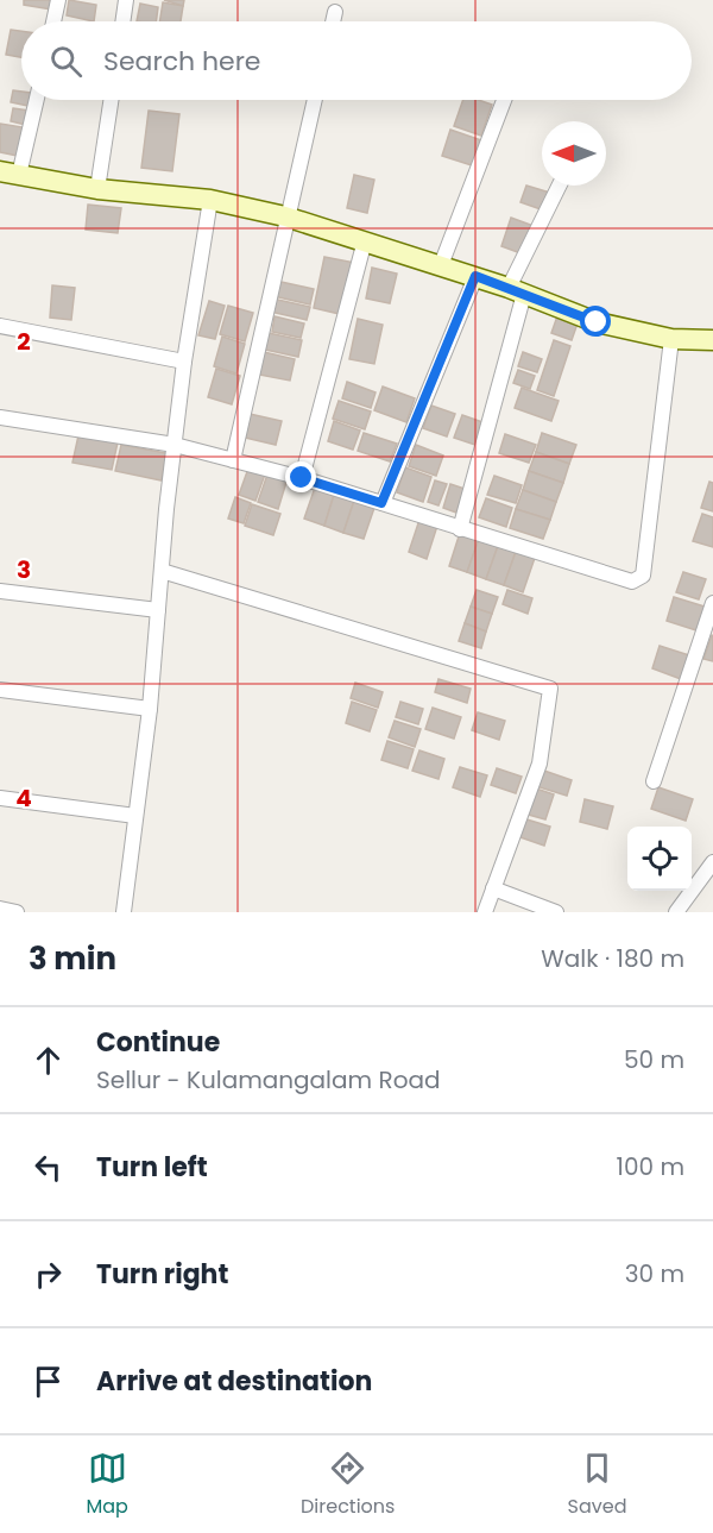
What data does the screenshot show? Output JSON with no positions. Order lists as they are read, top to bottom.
{
  "north": "left",
  "page": {
    "search": "Search here",
    "heading": ["3 min", "Walk · 180 m"],
    "list": [
      ["Continue", "Sellur - Kulamangalam Road", "50 m"],
      ["Turn left", "100 m"],
      ["Turn right", "30 m"],
      "Arrive at destination"
    ],
    "nav": ["Map", "Directions", "Saved"]
  },
  "grid": {
    "rows": ["2", "3", "4"]
  }
}
